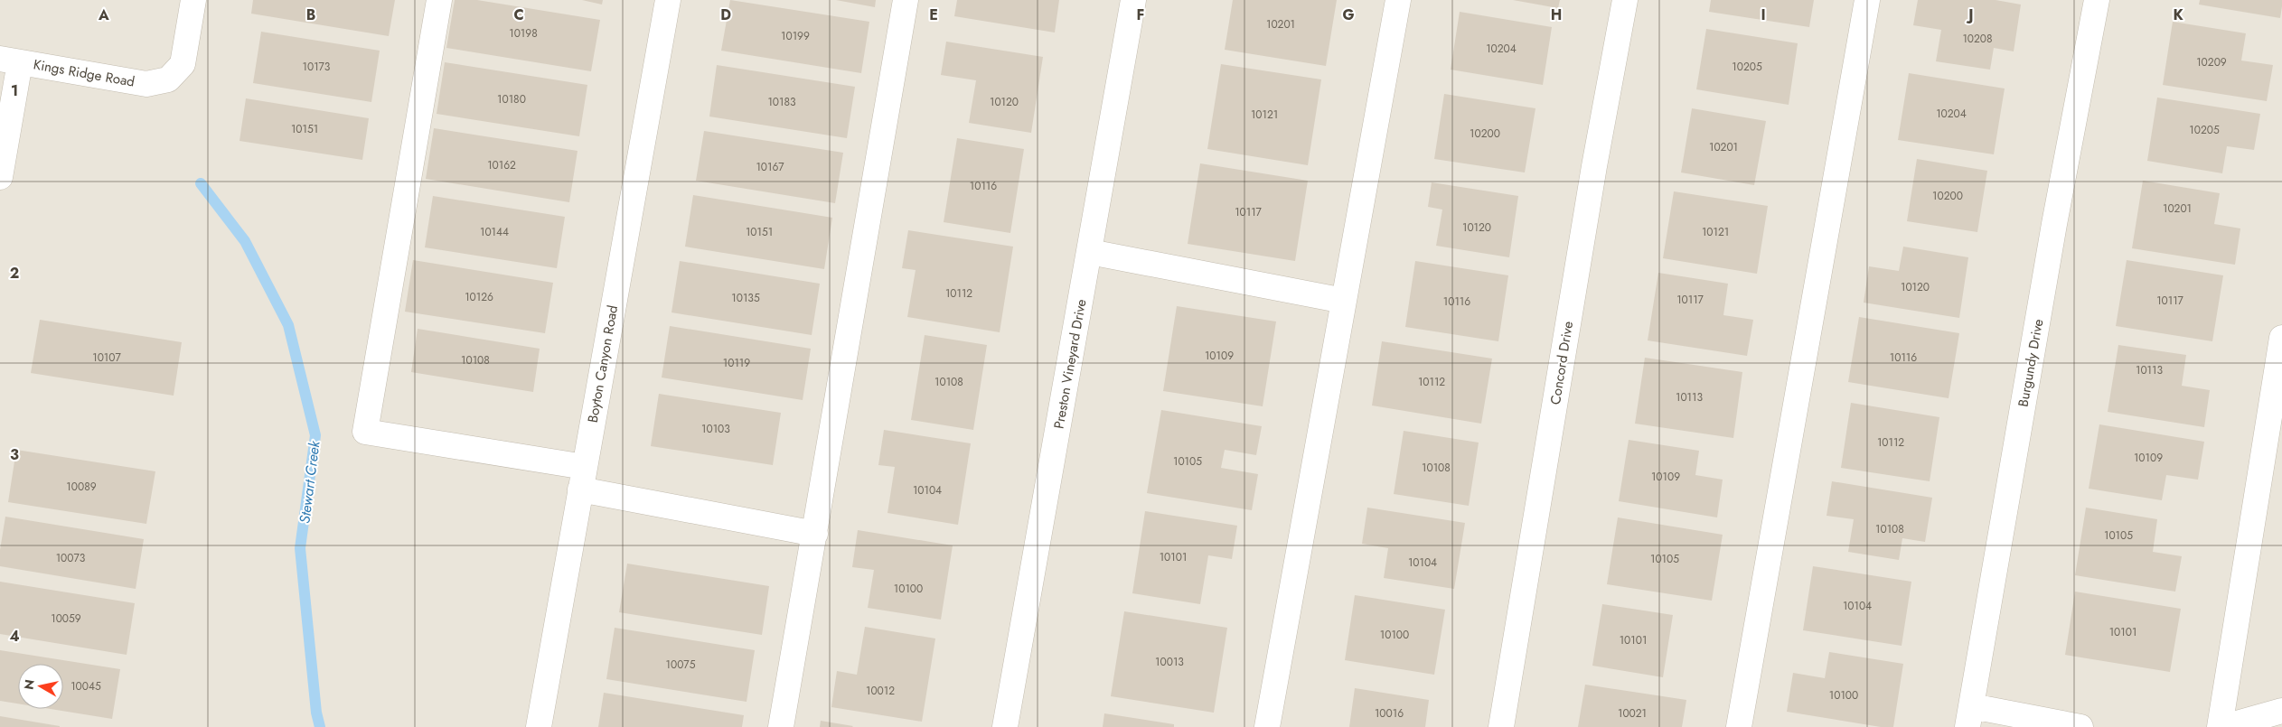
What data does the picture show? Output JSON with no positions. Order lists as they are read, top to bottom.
{
  "streets": {
    "street": [
      "Kings Ridge Road",
      "Concord Drive",
      "Burgundy Drive",
      "Boyton Canyon Road",
      "Preston Vineyard Drive"
    ]
  },
  "water": ["Stewart Creek"],
  "house_numbers": [
    "10201",
    "10198",
    "10199",
    "10208",
    "10204",
    "10209",
    "10173",
    "10205",
    "10180",
    "10183",
    "10120",
    "10204",
    "10121",
    "10151",
    "10205",
    "10200",
    "10201",
    "10162",
    "10167",
    "10116",
    "10200",
    "10201",
    "10117",
    "10120",
    "10144",
    "10151",
    "10121",
    "10120",
    "10112",
    "10126",
    "10135",
    "10117",
    "10117",
    "10116",
    "10109",
    "10107",
    "10116",
    "10108",
    "10119",
    "10113",
    "10108",
    "10112",
    "10113",
    "10103",
    "10112",
    "10109",
    "10105",
    "10108",
    "10109",
    "10089",
    "10104",
    "10108",
    "10105",
    "10101",
    "10073",
    "10105",
    "10104",
    "10100",
    "10104",
    "10059",
    "10101",
    "10100",
    "10101",
    "10013",
    "10075",
    "10045",
    "10012",
    "10100",
    "10016",
    "10021"
  ],
  "north": "left",
  "grid": {
    "columns": [
      "A",
      "B",
      "C",
      "D",
      "E",
      "F",
      "G",
      "H",
      "I",
      "J",
      "K"
    ],
    "rows": [
      "1",
      "2",
      "3",
      "4"
    ]
  }
}
